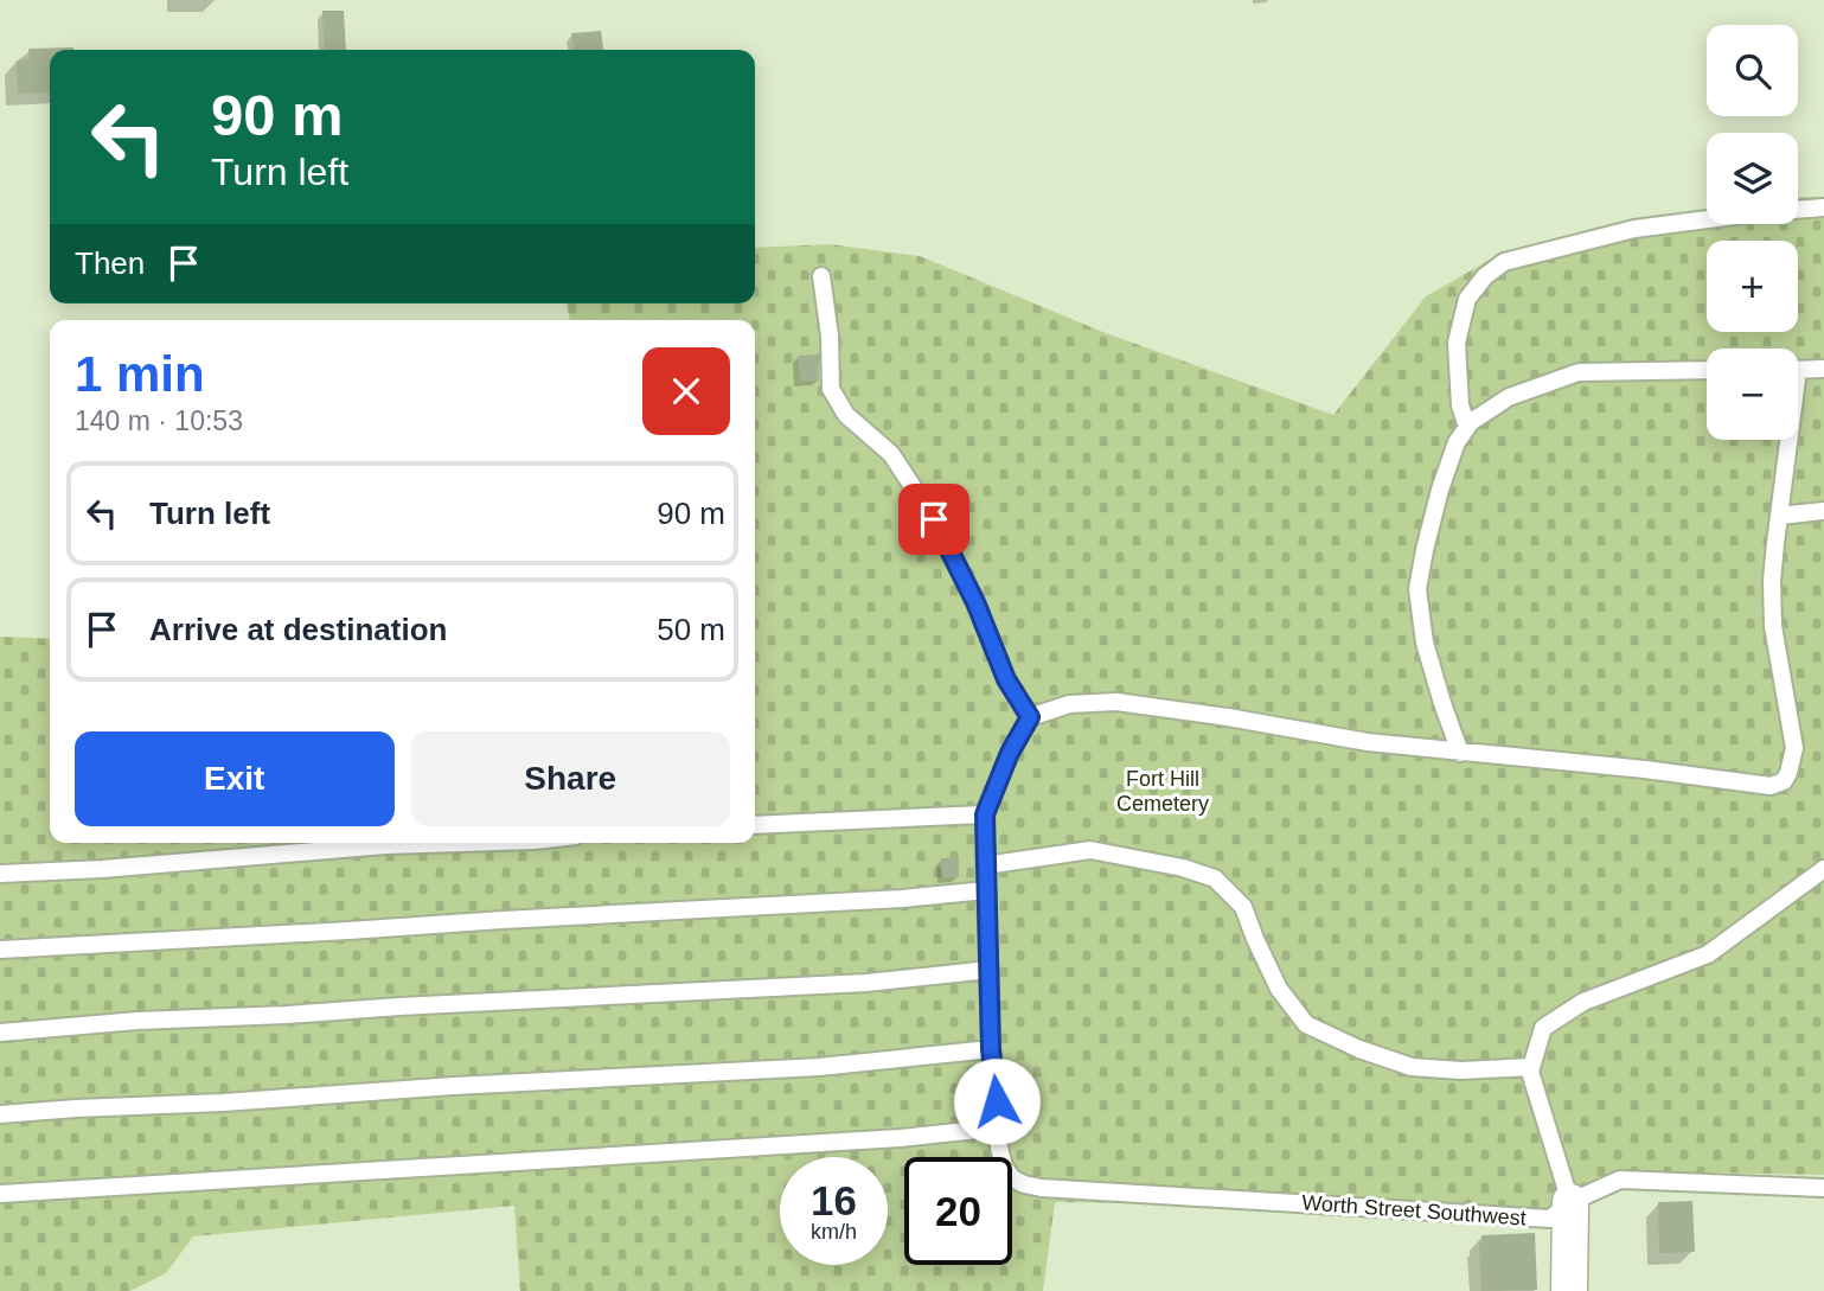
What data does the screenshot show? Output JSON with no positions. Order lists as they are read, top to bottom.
{
  "streets": {
    "lane": ["Worth Street Southwest"]
  },
  "parks": ["Fort Hill Cemetery"],
  "page": {
    "map_buttons": ["+", "−"],
    "turn": ["90 m", "Turn left"],
    "then": "Then",
    "heading": ["1 min", "140 m · 10:53"],
    "list": [
      {
        "name": "Turn left",
        "value": "90 m"
      },
      {
        "name": "Arrive at destination",
        "value": "50 m"
      }
    ],
    "buttons": ["Exit", "Share"],
    "speed": "16 km/h",
    "limit": "20"
  }
}
